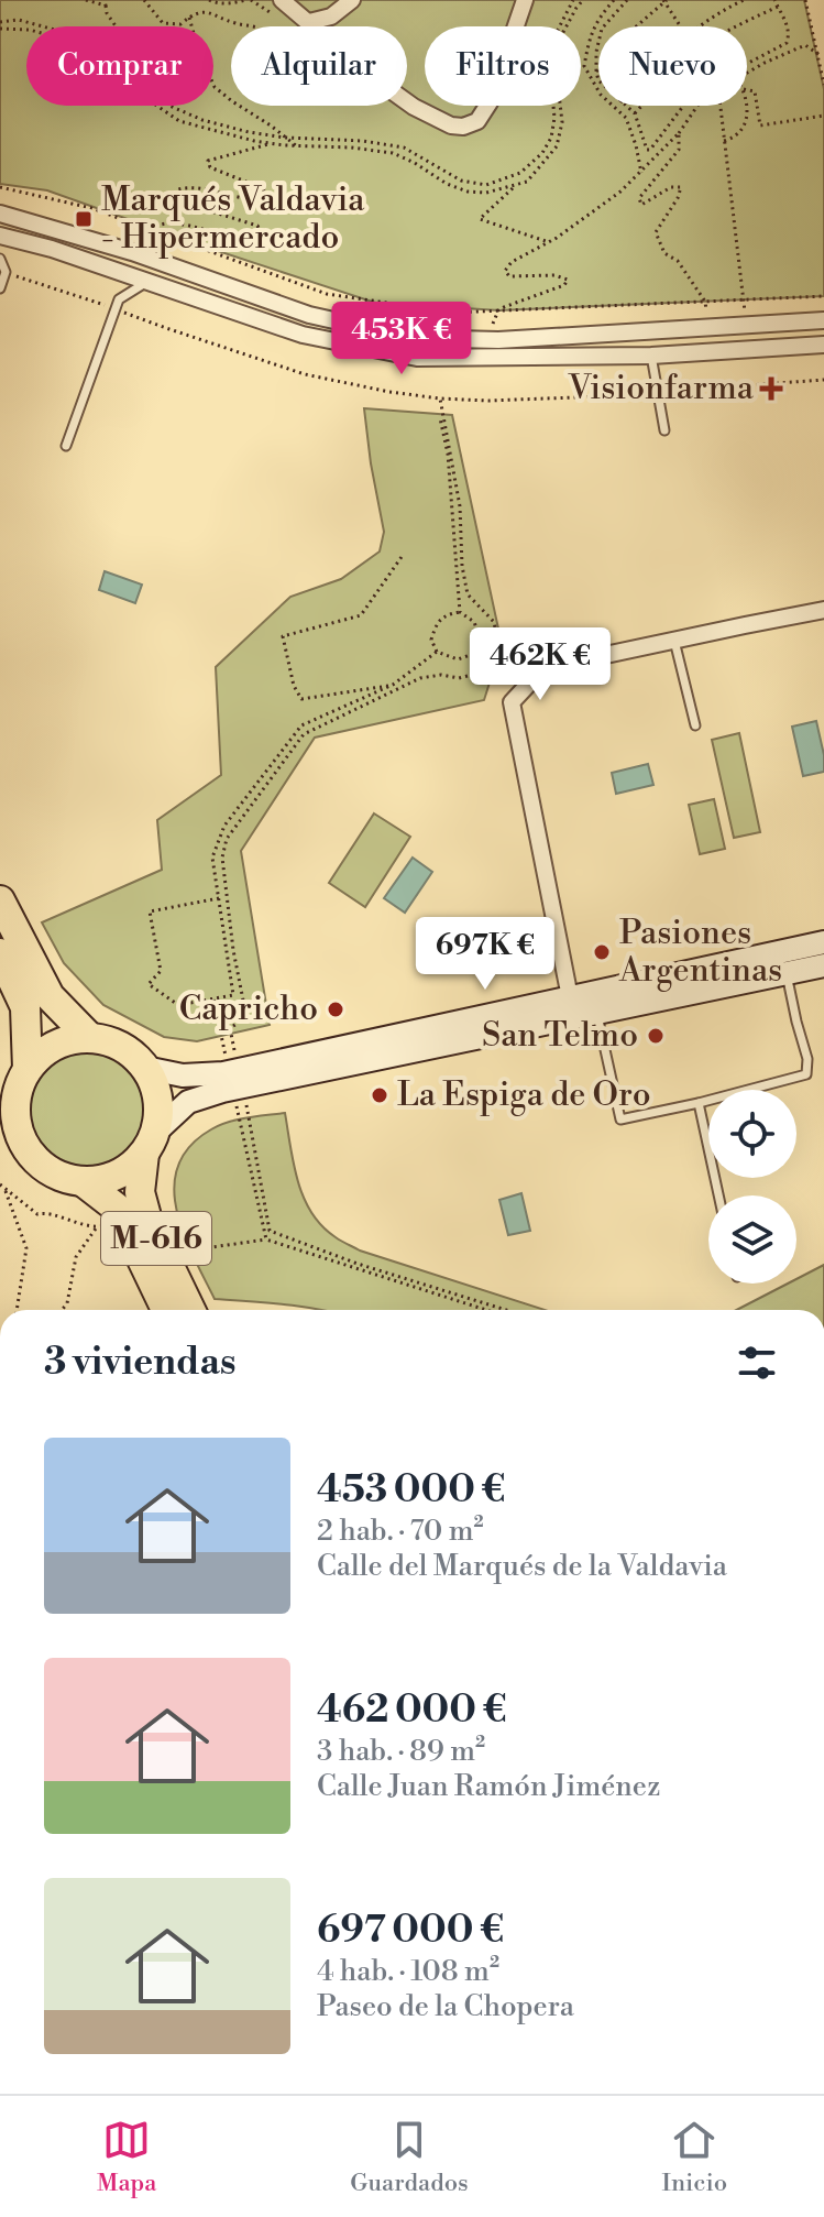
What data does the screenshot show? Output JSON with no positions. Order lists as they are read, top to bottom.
{
  "streets": {
    "highway": ["M-616"]
  },
  "places": {
    "transit": ["Marqués Valdavia - Hipermercado"],
    "health": ["Visionfarma"],
    "other": [
      "Pasiones Argentinas",
      "Capricho",
      "San Telmo",
      "La Espiga de Oro"
    ]
  },
  "page": {
    "chip": [
      "Comprar",
      "Alquilar",
      "Filtros",
      "Nuevo"
    ],
    "price": ["453K €", "462K €", "697K €"],
    "heading": "3 viviendas",
    "list": [
      {
        "name": "453 000 €",
        "note": "2 hab. · 70 m² · Calle del Marqués de la Valdavia"
      },
      {
        "name": "462 000 €",
        "note": "3 hab. · 89 m² · Calle Juan Ramón Jiménez"
      },
      {
        "name": "697 000 €",
        "note": "4 hab. · 108 m² · Paseo de la Chopera"
      }
    ],
    "tabs": ["Mapa", "Guardados", "Inicio"]
  }
}
